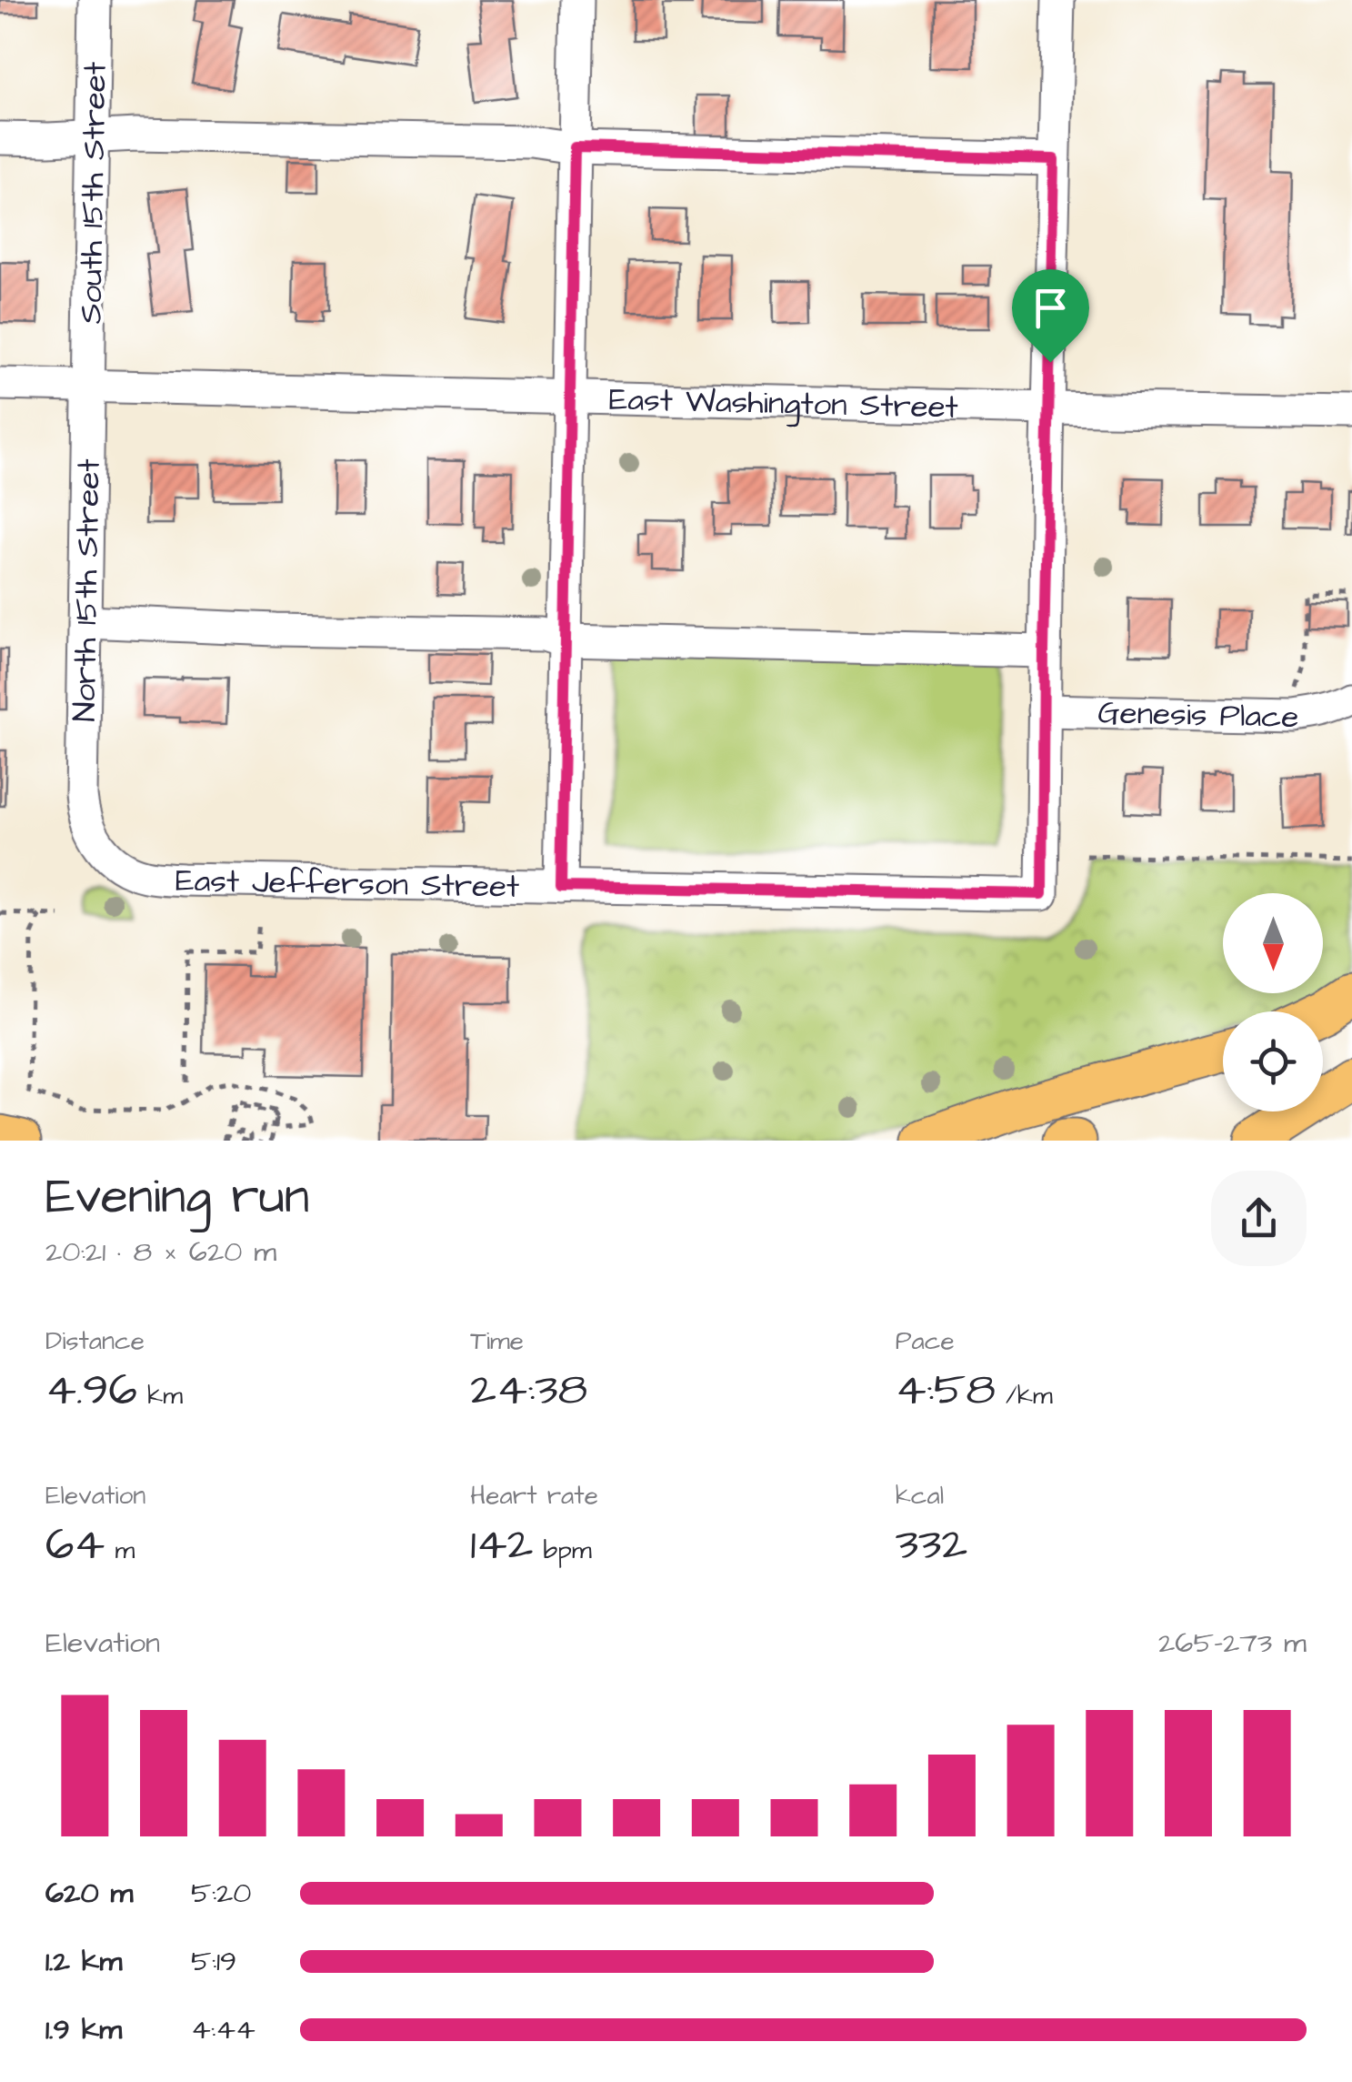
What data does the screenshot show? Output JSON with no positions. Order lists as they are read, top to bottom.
{
  "streets": {
    "street": [
      "South 15th Street",
      "East Washington Street",
      "North 15th Street",
      "Genesis Place",
      "East Jefferson Street"
    ]
  },
  "crossings": [
    ["South 15th Street", "East Washington Street"],
    ["South 15th Street", "North 15th Street"],
    ["East Washington Street", "North 15th Street"],
    ["North 15th Street", "East Jefferson Street"],
    ["Genesis Place", "East Jefferson Street"]
  ],
  "north": "bottom",
  "page": {
    "heading": ["Evening run", "20:21 · 8 × 620 m"],
    "stats": [
      ["Distance", "4.96 km"],
      ["Time", "24:38"],
      ["Pace", "4:58 /km"],
      ["Elevation", "64 m"],
      ["Heart rate", "142 bpm"],
      ["kcal", "332"]
    ],
    "chart": ["Elevation", "265–273 m"],
    "list": [
      {
        "name": "620 m",
        "note": "5:20"
      },
      {
        "name": "1.2 km",
        "note": "5:19"
      },
      {
        "name": "1.9 km",
        "note": "4:44"
      }
    ]
  }
}
